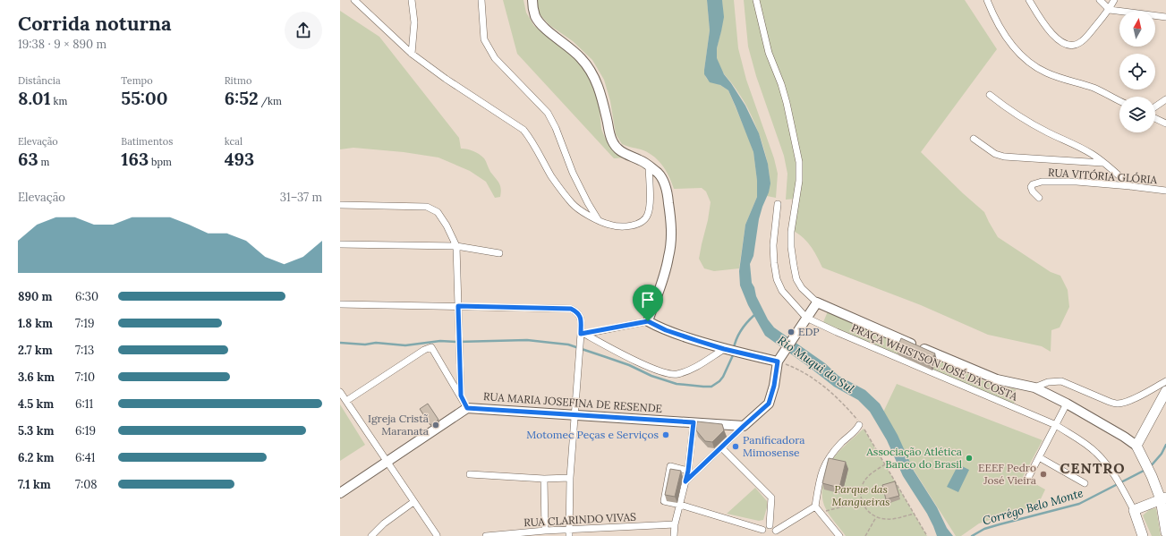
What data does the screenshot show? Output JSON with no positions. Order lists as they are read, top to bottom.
{
  "streets": {
    "main road": ["RUA MARIA JOSEFINA DE RESENDE"],
    "street": ["RUA VITÓRIA GLÓRIA", "PRAÇA WHISTSON JOSÉ DA COSTA", "RUA CLARINDO VIVAS"]
  },
  "districts": ["CENTRO"],
  "water": ["Rio Muqui do Sul", "Corrégo Belo Monte"],
  "parks": ["Parque das Mangueiras"],
  "places": [
    "EDP",
    "Igreja Cristã Maranata",
    "Motomec Peças e Serviços",
    "Panificadora Mimosense",
    "Associação Atlética Banco do Brasil",
    "EEEF Pedro José Vieira"
  ],
  "north": "top",
  "page": {
    "heading": ["Corrida noturna", "19:38 · 9 × 890 m"],
    "stats": [
      ["Distância", "8.01 km"],
      ["Tempo", "55:00"],
      ["Ritmo", "6:52 /km"],
      ["Elevação", "63 m"],
      ["Batimentos", "163 bpm"],
      ["kcal", "493"]
    ],
    "chart": ["Elevação", "31–37 m"],
    "list": [
      {
        "name": "890 m",
        "note": "6:30"
      },
      {
        "name": "1.8 km",
        "note": "7:19"
      },
      {
        "name": "2.7 km",
        "note": "7:13"
      },
      {
        "name": "3.6 km",
        "note": "7:10"
      },
      {
        "name": "4.5 km",
        "note": "6:11"
      },
      {
        "name": "5.3 km",
        "note": "6:19"
      },
      {
        "name": "6.2 km",
        "note": "6:41"
      },
      {
        "name": "7.1 km",
        "note": "7:08"
      }
    ]
  }
}
